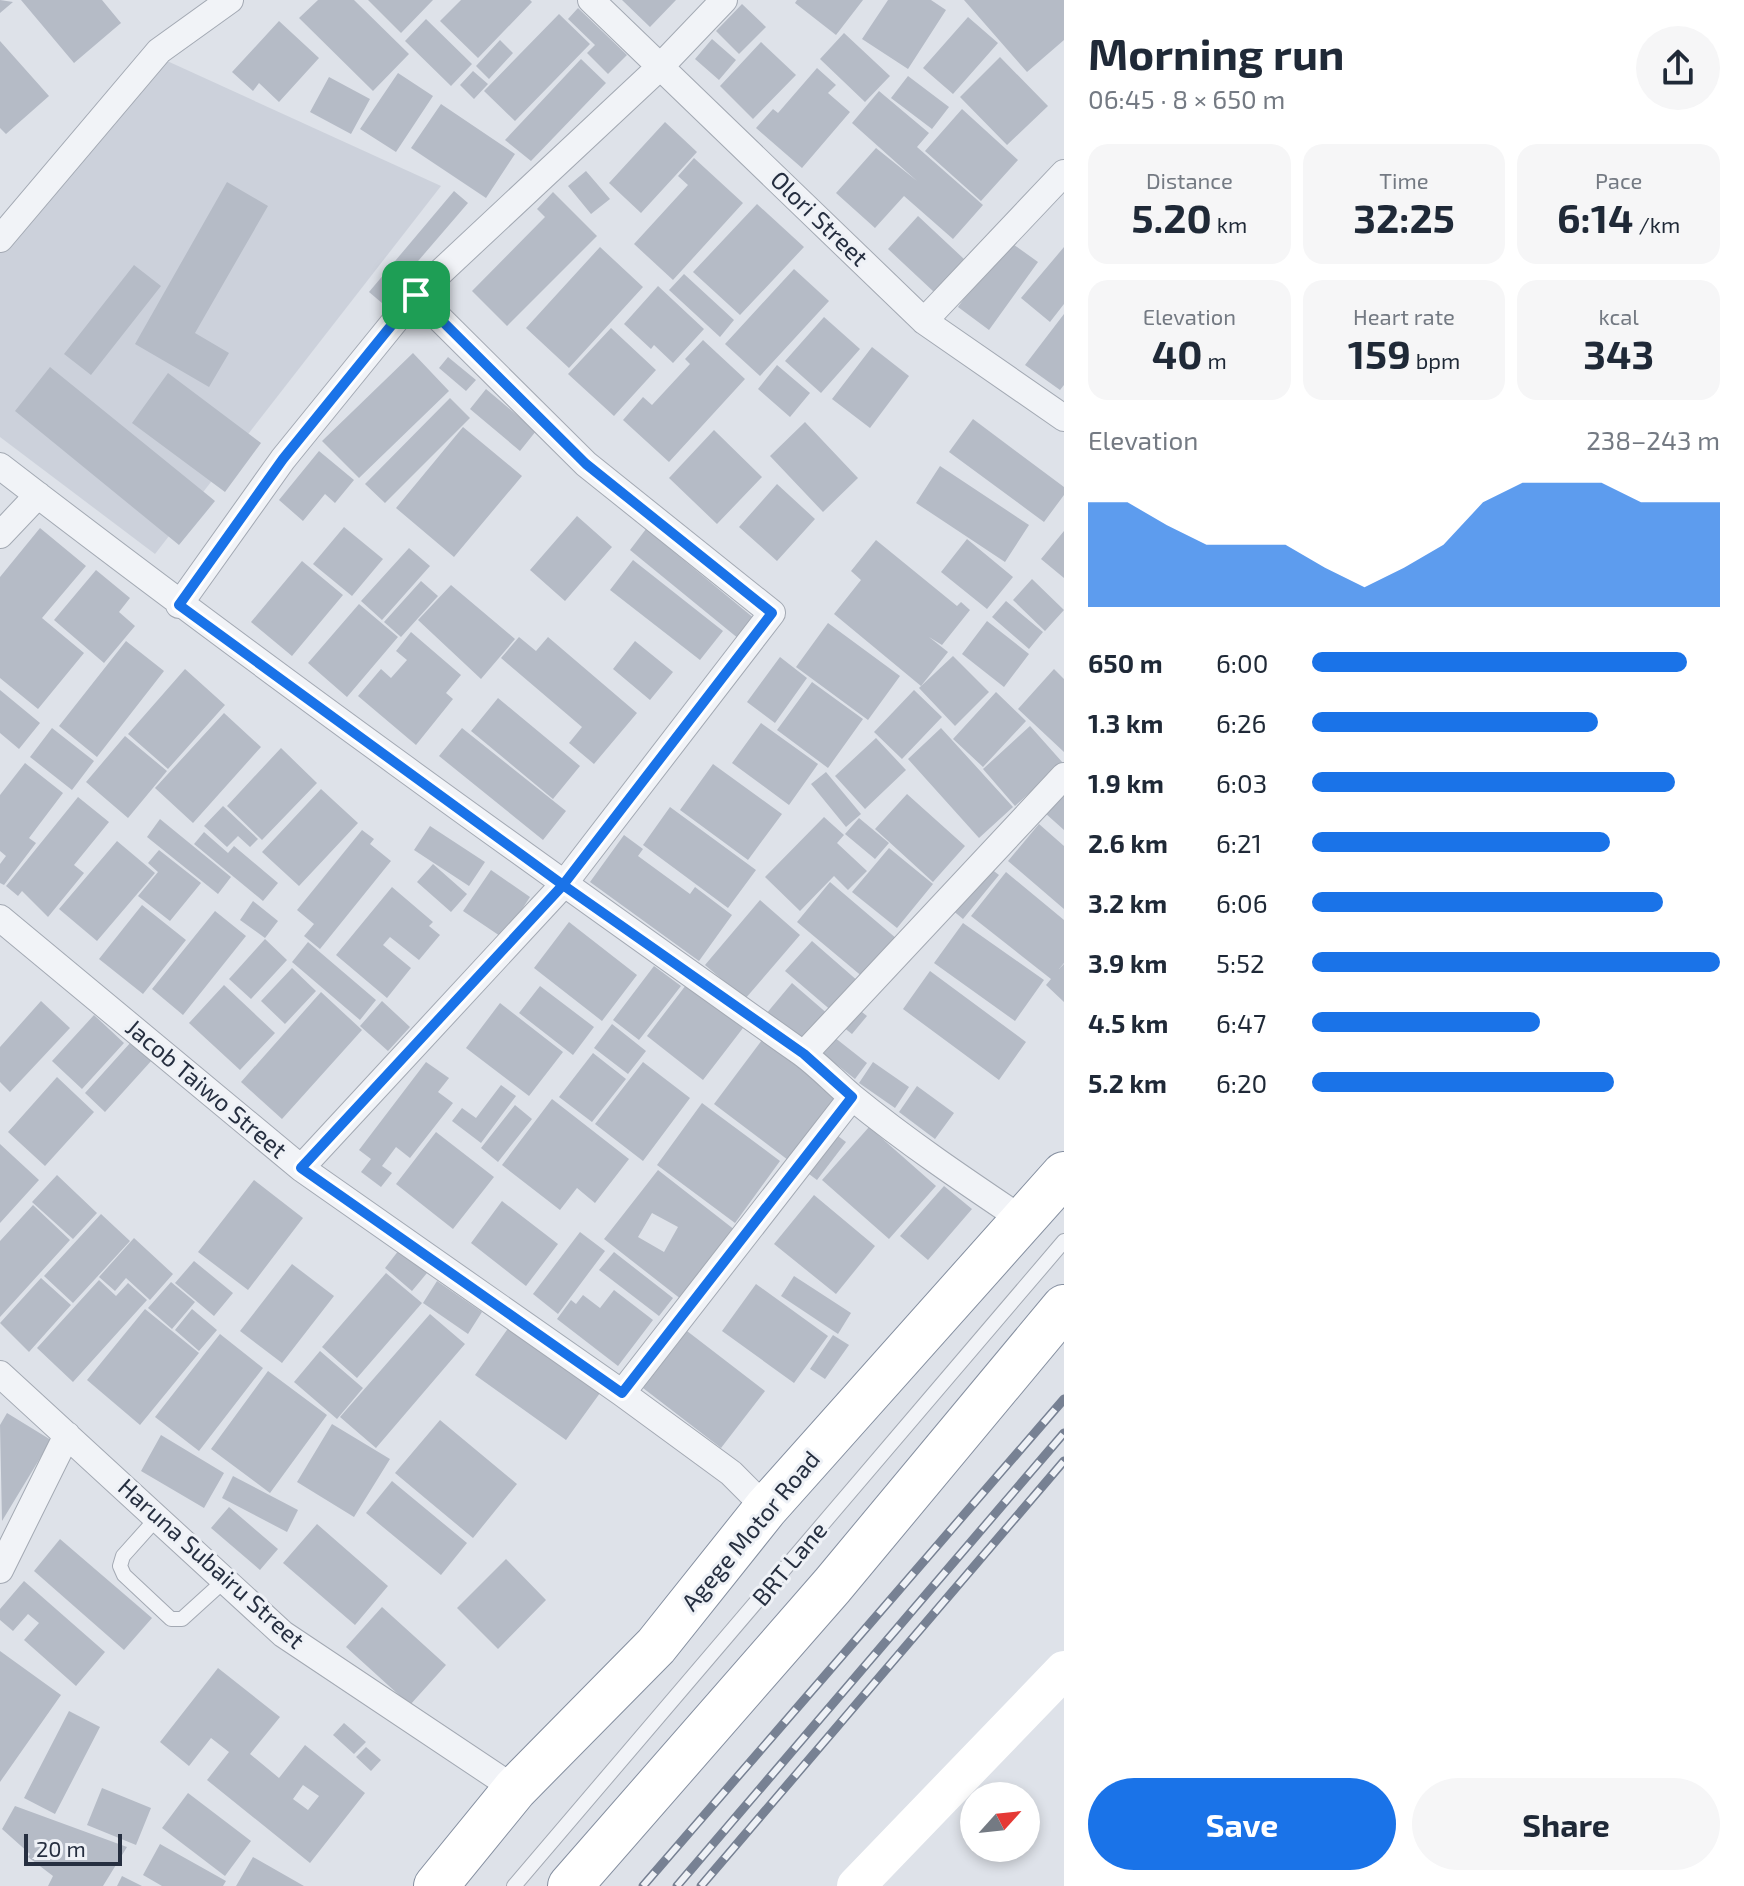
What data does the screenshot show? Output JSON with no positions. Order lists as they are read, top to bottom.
{
  "streets": {
    "highway": ["Agege Motor Road"],
    "street": ["Olori Street", "Jacob Taiwo Street", "Haruna Subairu Street"],
    "lane": ["BRT Lane"]
  },
  "crossings": [
    ["Jacob Taiwo Street", "Agege Motor Road"],
    ["Agege Motor Road", "Haruna Subairu Street"]
  ],
  "scale_bar": "20 m",
  "north": "top right",
  "page": {
    "heading": ["Morning run", "06:45 · 8 × 650 m"],
    "stats": [
      ["Distance", "5.20 km"],
      ["Time", "32:25"],
      ["Pace", "6:14 /km"],
      ["Elevation", "40 m"],
      ["Heart rate", "159 bpm"],
      ["kcal", "343"]
    ],
    "chart": ["Elevation", "238–243 m"],
    "list": [
      {
        "name": "650 m",
        "note": "6:00"
      },
      {
        "name": "1.3 km",
        "note": "6:26"
      },
      {
        "name": "1.9 km",
        "note": "6:03"
      },
      {
        "name": "2.6 km",
        "note": "6:21"
      },
      {
        "name": "3.2 km",
        "note": "6:06"
      },
      {
        "name": "3.9 km",
        "note": "5:52"
      },
      {
        "name": "4.5 km",
        "note": "6:47"
      },
      {
        "name": "5.2 km",
        "note": "6:20"
      }
    ],
    "buttons": ["Save", "Share"],
    "scale": "20 m"
  }
}
